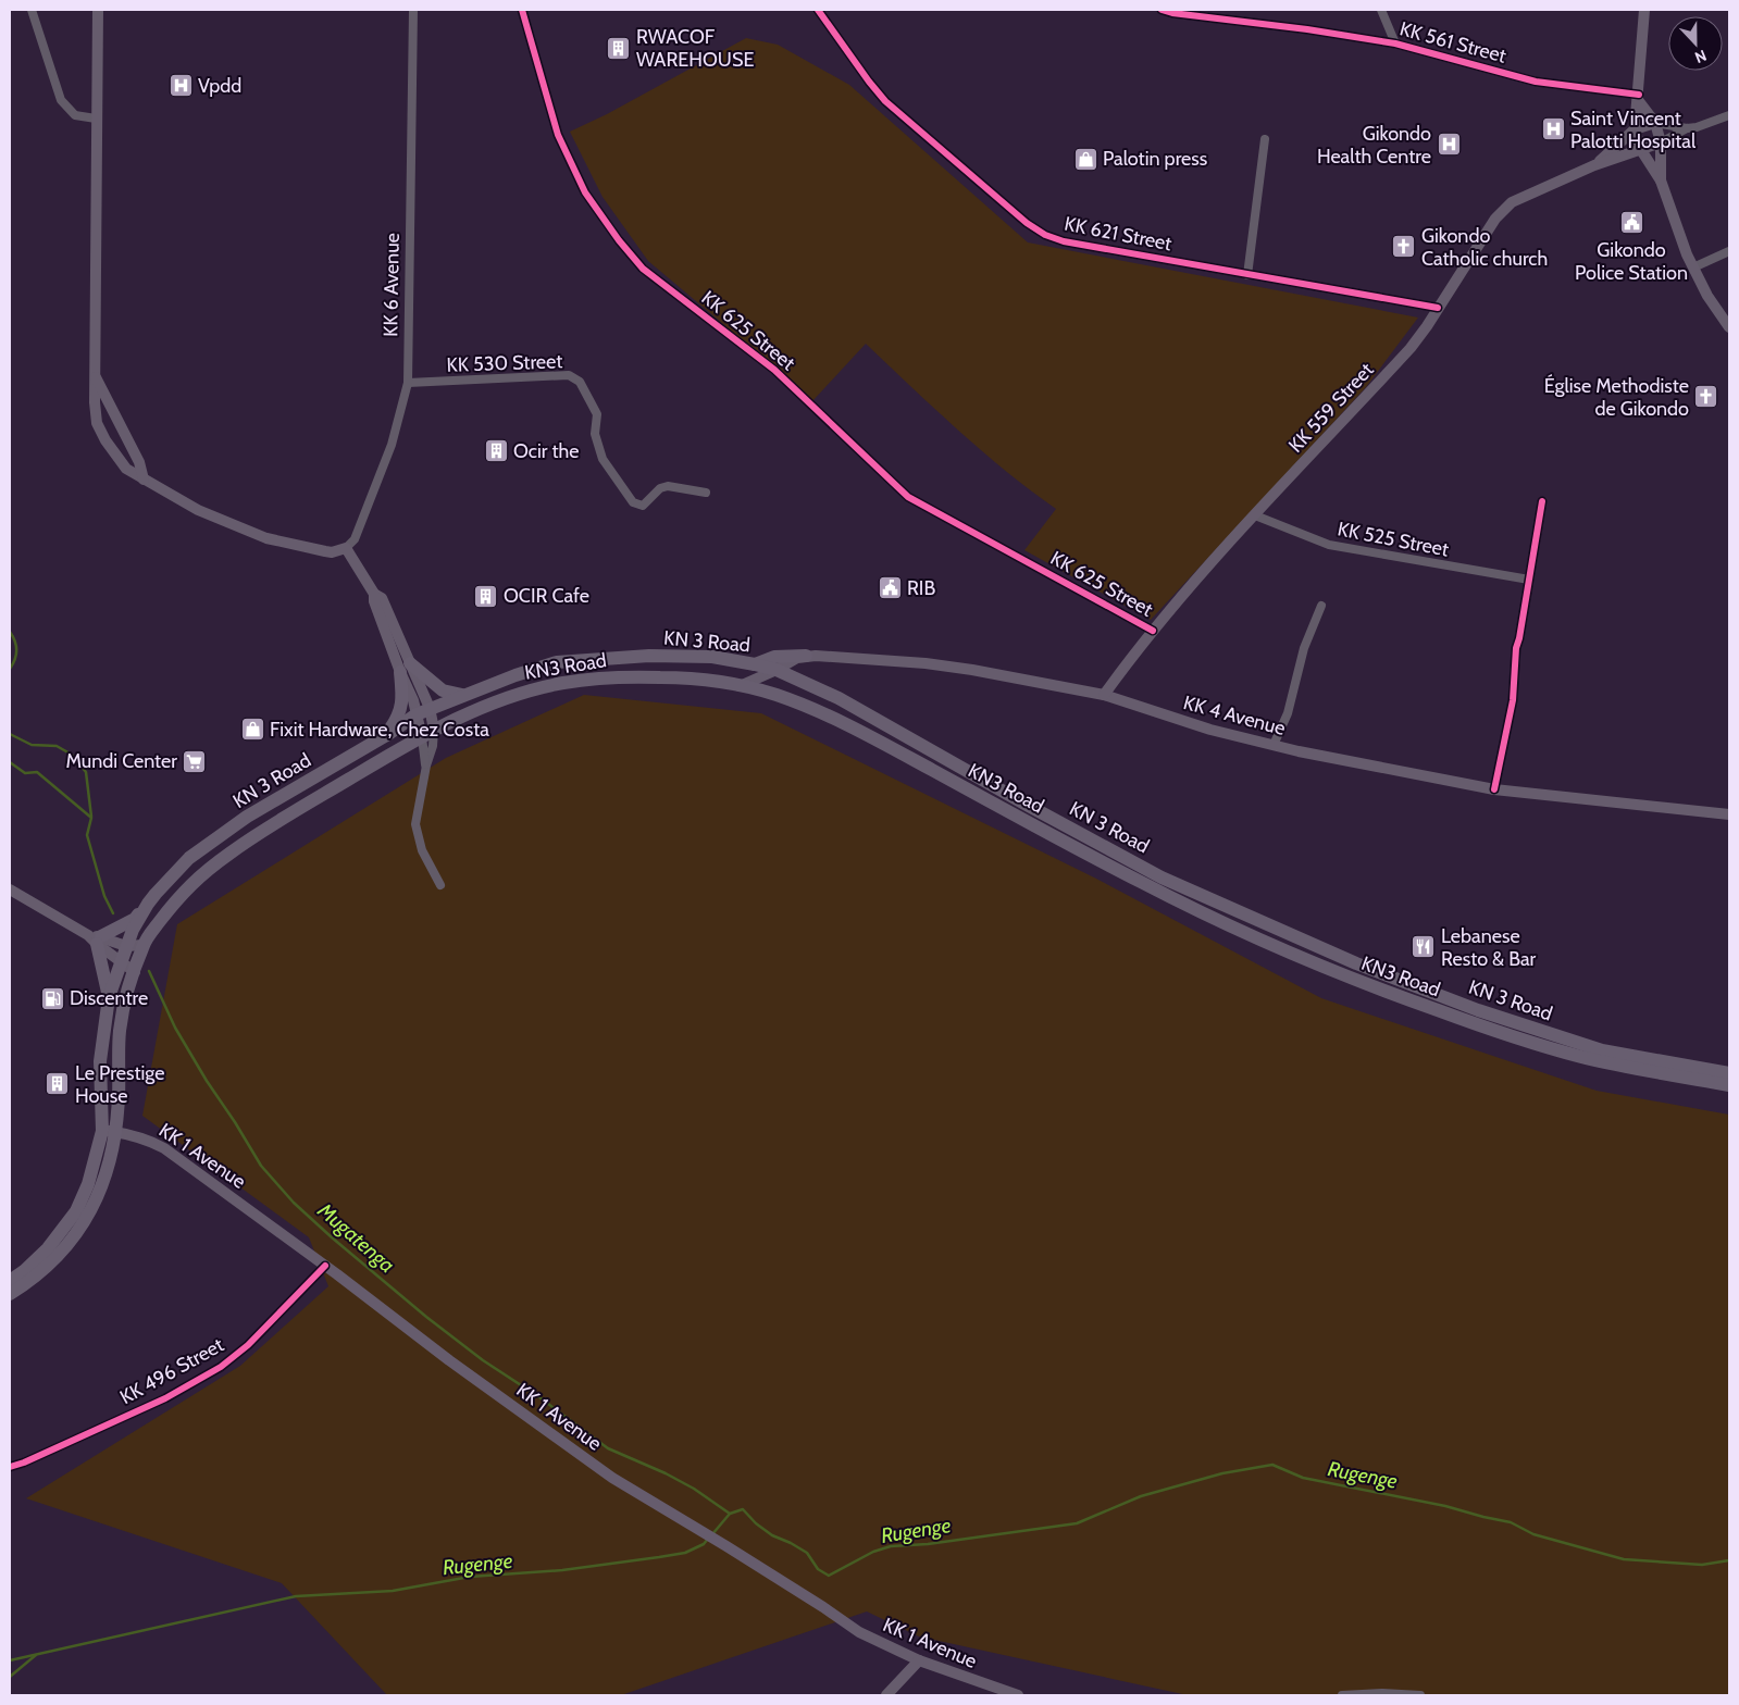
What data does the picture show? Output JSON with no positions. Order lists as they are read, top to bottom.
{
  "streets": {
    "highway": ["KN 3 Road", "KN3 Road"],
    "main road": ["KK 559 Street", "KK 4 Avenue", "KK 1 Avenue"],
    "street": [
      "KK 561 Street",
      "KK 621 Street",
      "KK 6 Avenue",
      "KK 625 Street",
      "KK 530 Street",
      "KK 525 Street",
      "KK 496 Street"
    ]
  },
  "crossings": [
    ["KK 621 Street", "KK 559 Street"],
    ["KK 6 Avenue", "KK 530 Street"],
    ["KK 625 Street", "KK 559 Street"],
    ["KK 559 Street", "KK 525 Street"],
    ["KK 559 Street", "KK 4 Avenue"],
    ["KN 3 Road", "KN3 Road"],
    ["KN 3 Road", "KK 1 Avenue"],
    ["KK 1 Avenue", "KK 496 Street"]
  ],
  "water": ["Mugatenga", "Rugenge"],
  "places": {
    "building": [
      "RWACOF WAREHOUSE",
      "Ocir the",
      "OCIR Cafe",
      "Le Prestige House"
    ],
    "hospital": ["Vpdd", "Saint Vincent Palotti Hospital", "Gikondo Health Centre"],
    "shop": ["Palotin press", "Fixit Hardware, Chez Costa"],
    "public building": ["Gikondo Police Station", "RIB"],
    "church": ["Gikondo Catholic church", "Église Methodiste de Gikondo"],
    "supermarket": ["Mundi Center"],
    "restaurant": ["Lebanese Resto & Bar"],
    "fuel station": ["Discentre"]
  },
  "north": "bottom"
}
